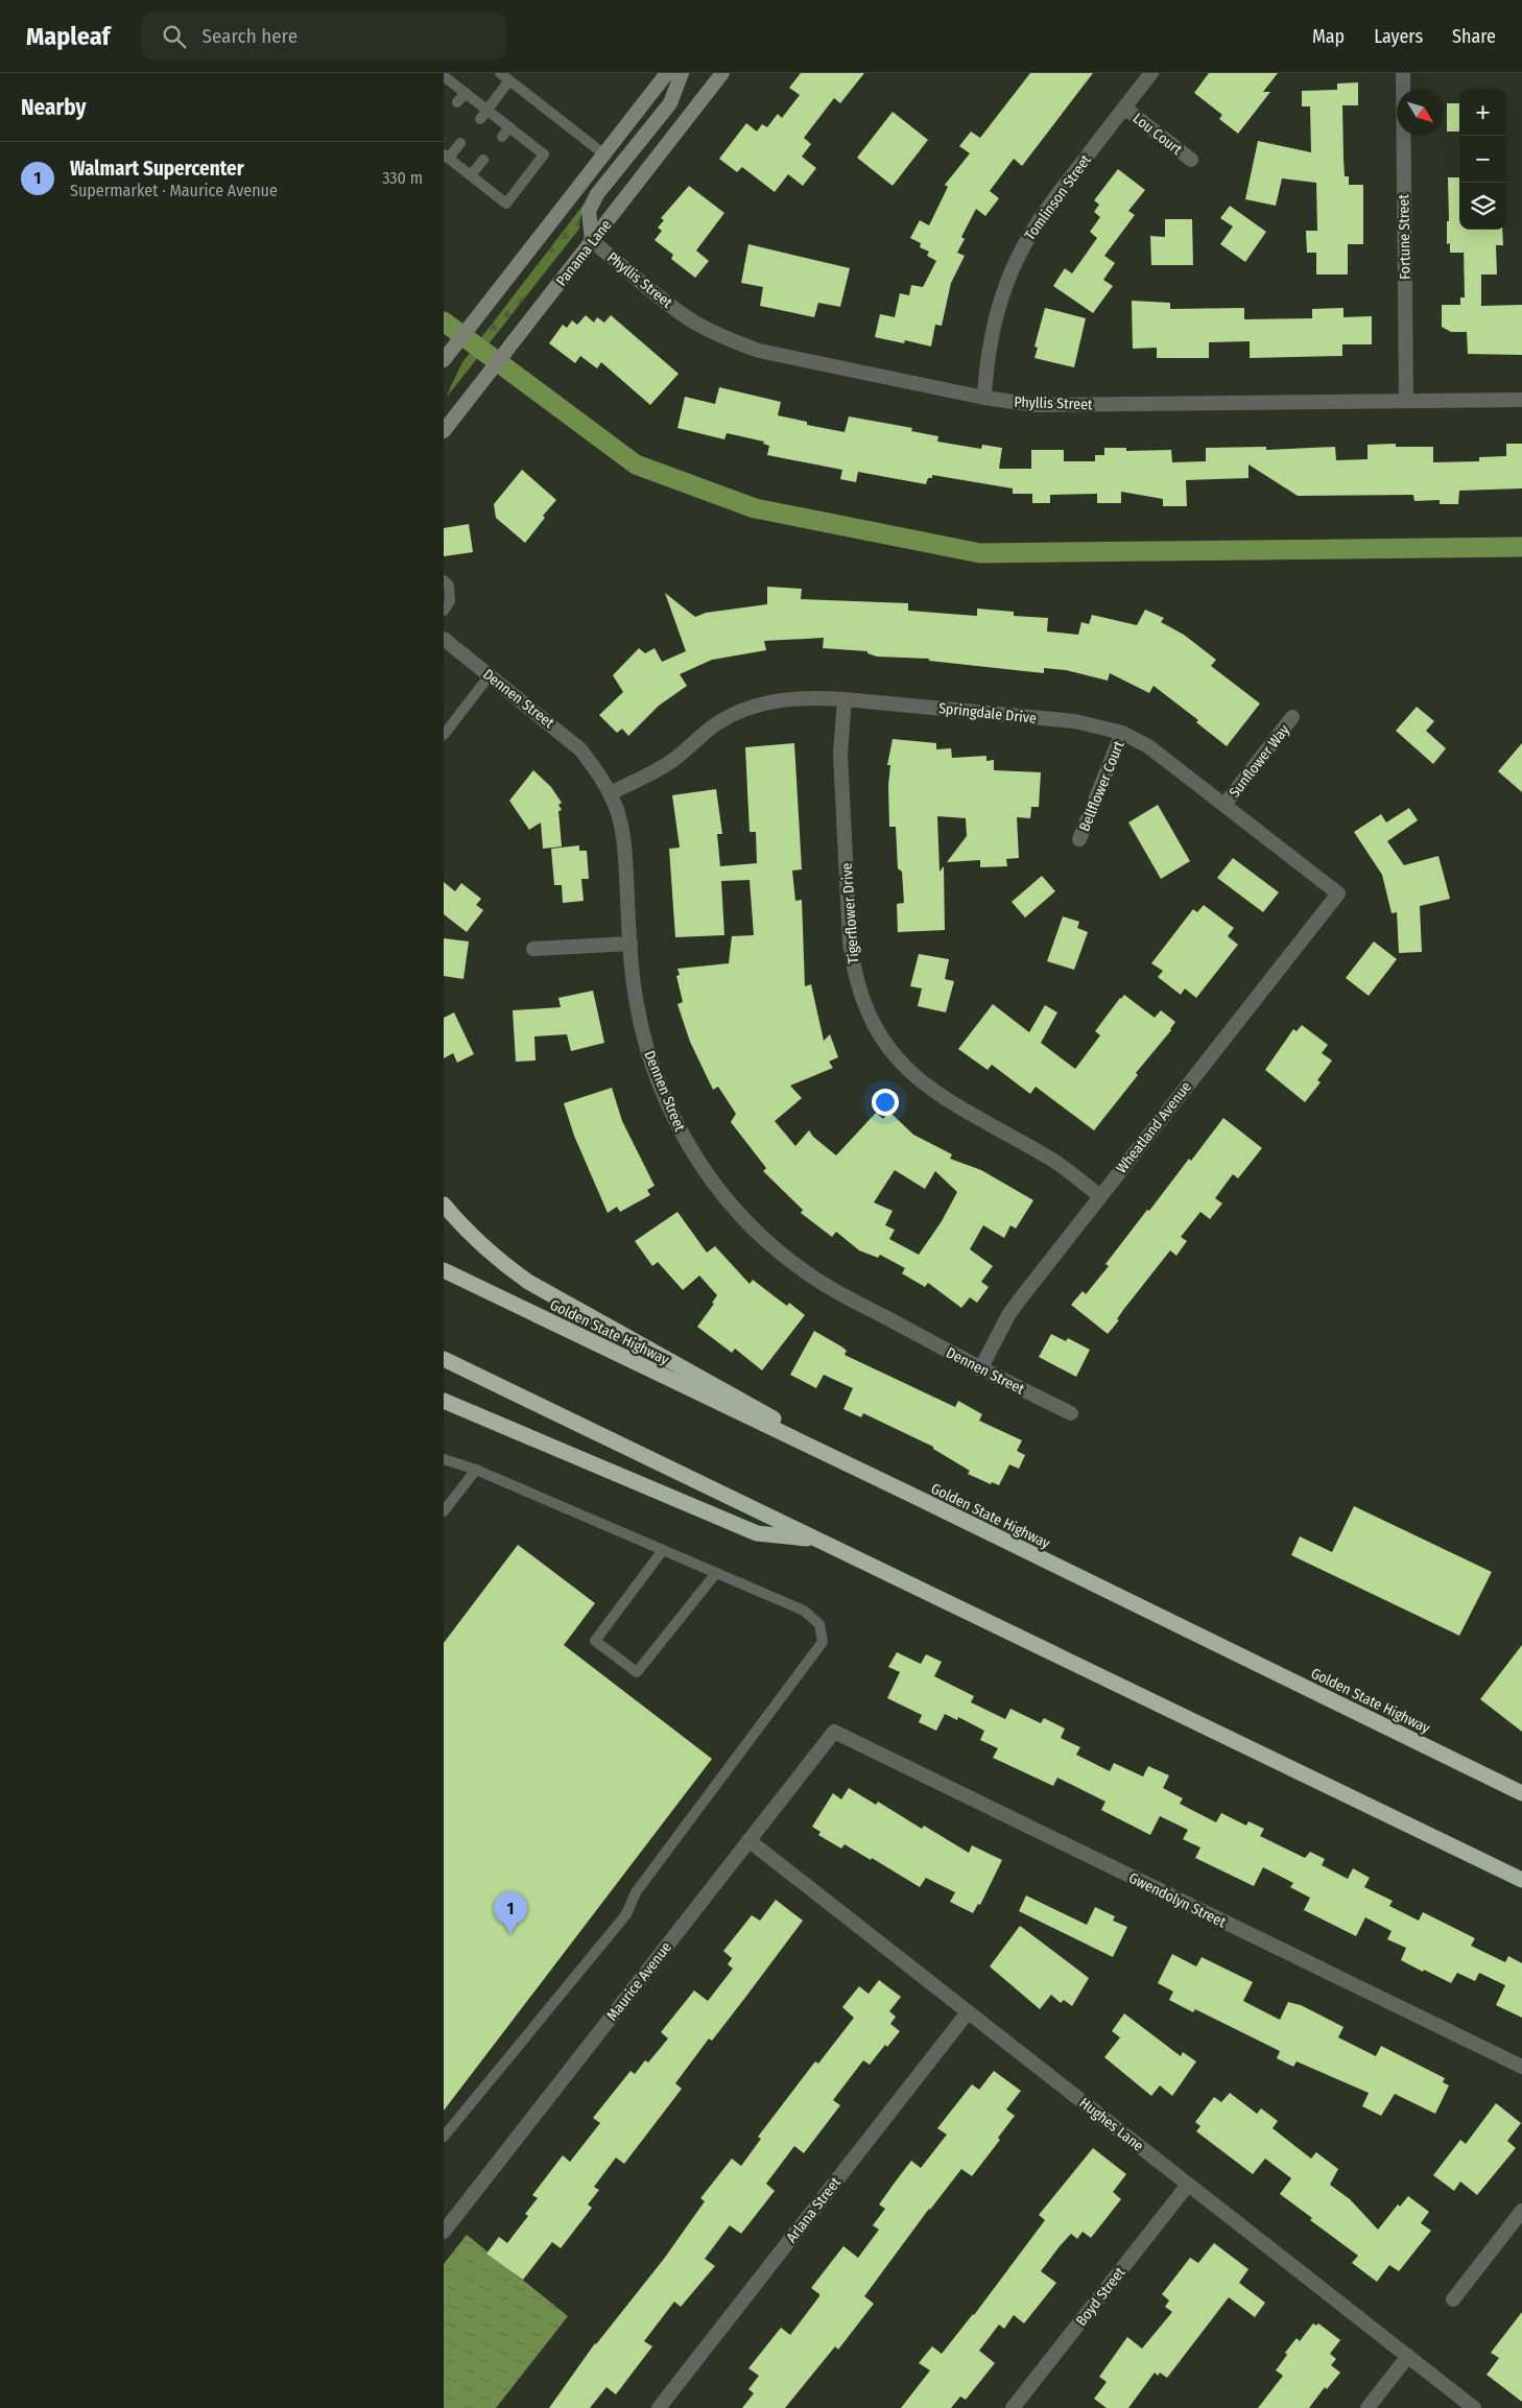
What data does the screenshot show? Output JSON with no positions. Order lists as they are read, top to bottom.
{
  "streets": {
    "highway": ["Golden State Highway"],
    "main road": ["Panama Lane"],
    "street": [
      "Lou Court",
      "Tomlinson Street",
      "Fortune Street",
      "Phyllis Street",
      "Dennen Street",
      "Springdale Drive",
      "Sunflower Way",
      "Bellflower Court",
      "Tigerflower Drive",
      "Wheatland Avenue",
      "Gwendolyn Street",
      "Maurice Avenue",
      "Hughes Lane",
      "Arlana Street",
      "Boyd Street"
    ]
  },
  "crossings": [
    ["Lou Court", "Tomlinson Street"],
    ["Tomlinson Street", "Phyllis Street"],
    ["Fortune Street", "Phyllis Street"],
    ["Panama Lane", "Phyllis Street"],
    ["Dennen Street", "Springdale Drive"],
    ["Dennen Street", "Wheatland Avenue"],
    ["Springdale Drive", "Sunflower Way"],
    ["Springdale Drive", "Bellflower Court"],
    ["Springdale Drive", "Tigerflower Drive"],
    ["Springdale Drive", "Wheatland Avenue"],
    ["Tigerflower Drive", "Wheatland Avenue"],
    ["Gwendolyn Street", "Maurice Avenue"],
    ["Maurice Avenue", "Hughes Lane"],
    ["Hughes Lane", "Arlana Street"],
    ["Hughes Lane", "Boyd Street"]
  ],
  "north": "bottom right",
  "page": {
    "header": "Mapleaf",
    "search": "Search here",
    "nav": ["Map", "Layers", "Share"],
    "heading": "Nearby",
    "map_buttons": ["+", "−"],
    "list": [
      {
        "mark": "1",
        "name": "Walmart Supercenter",
        "note": "Supermarket · Maurice Avenue",
        "value": "330 m"
      }
    ],
    "pins": "1"
  }
}
